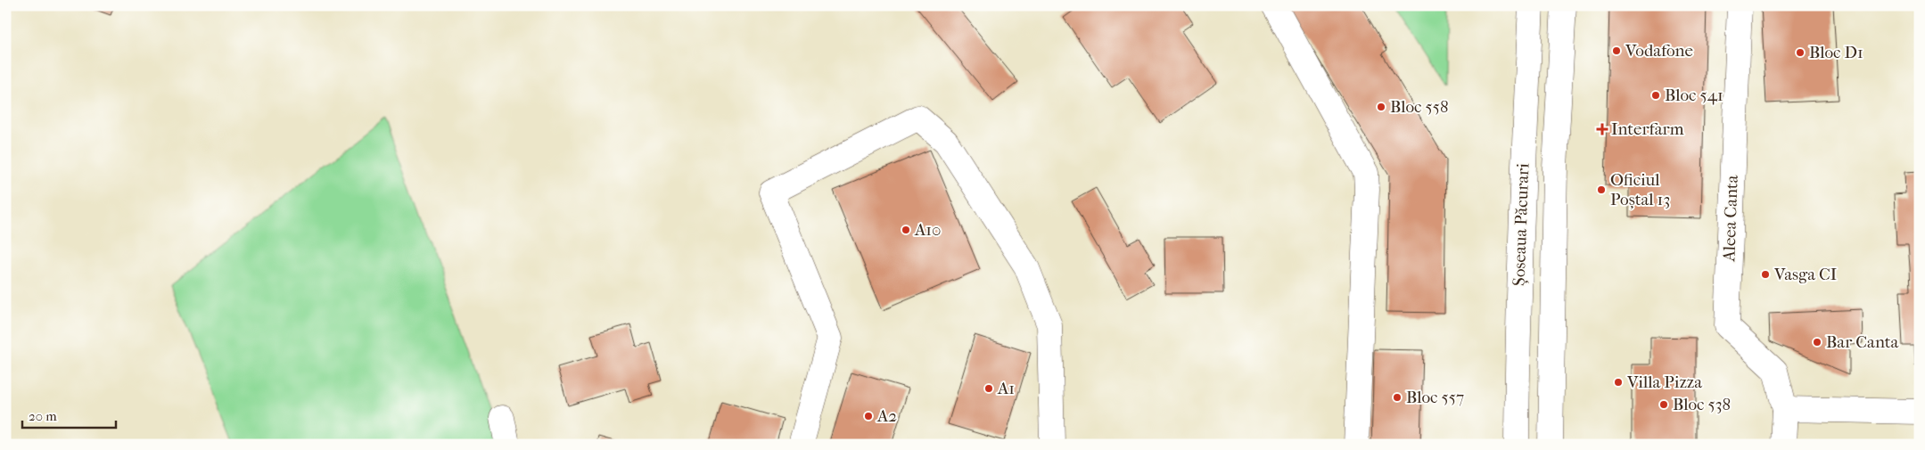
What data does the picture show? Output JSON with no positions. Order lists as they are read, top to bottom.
{
  "streets": {
    "street": ["Aleea Canta", "Șoseaua Păcurari"]
  },
  "places": {
    "other": [
      "Vodafone",
      "Bloc D1",
      "Bloc 541",
      "Bloc 558",
      "Oficiul Poștal 13",
      "A10",
      "Vasga CI",
      "Bar Canta",
      "Villa Pizza",
      "A1",
      "Bloc 557",
      "Bloc 538",
      "A2"
    ],
    "health": ["Interfarm"]
  },
  "scale_bar": "20 m"
}
